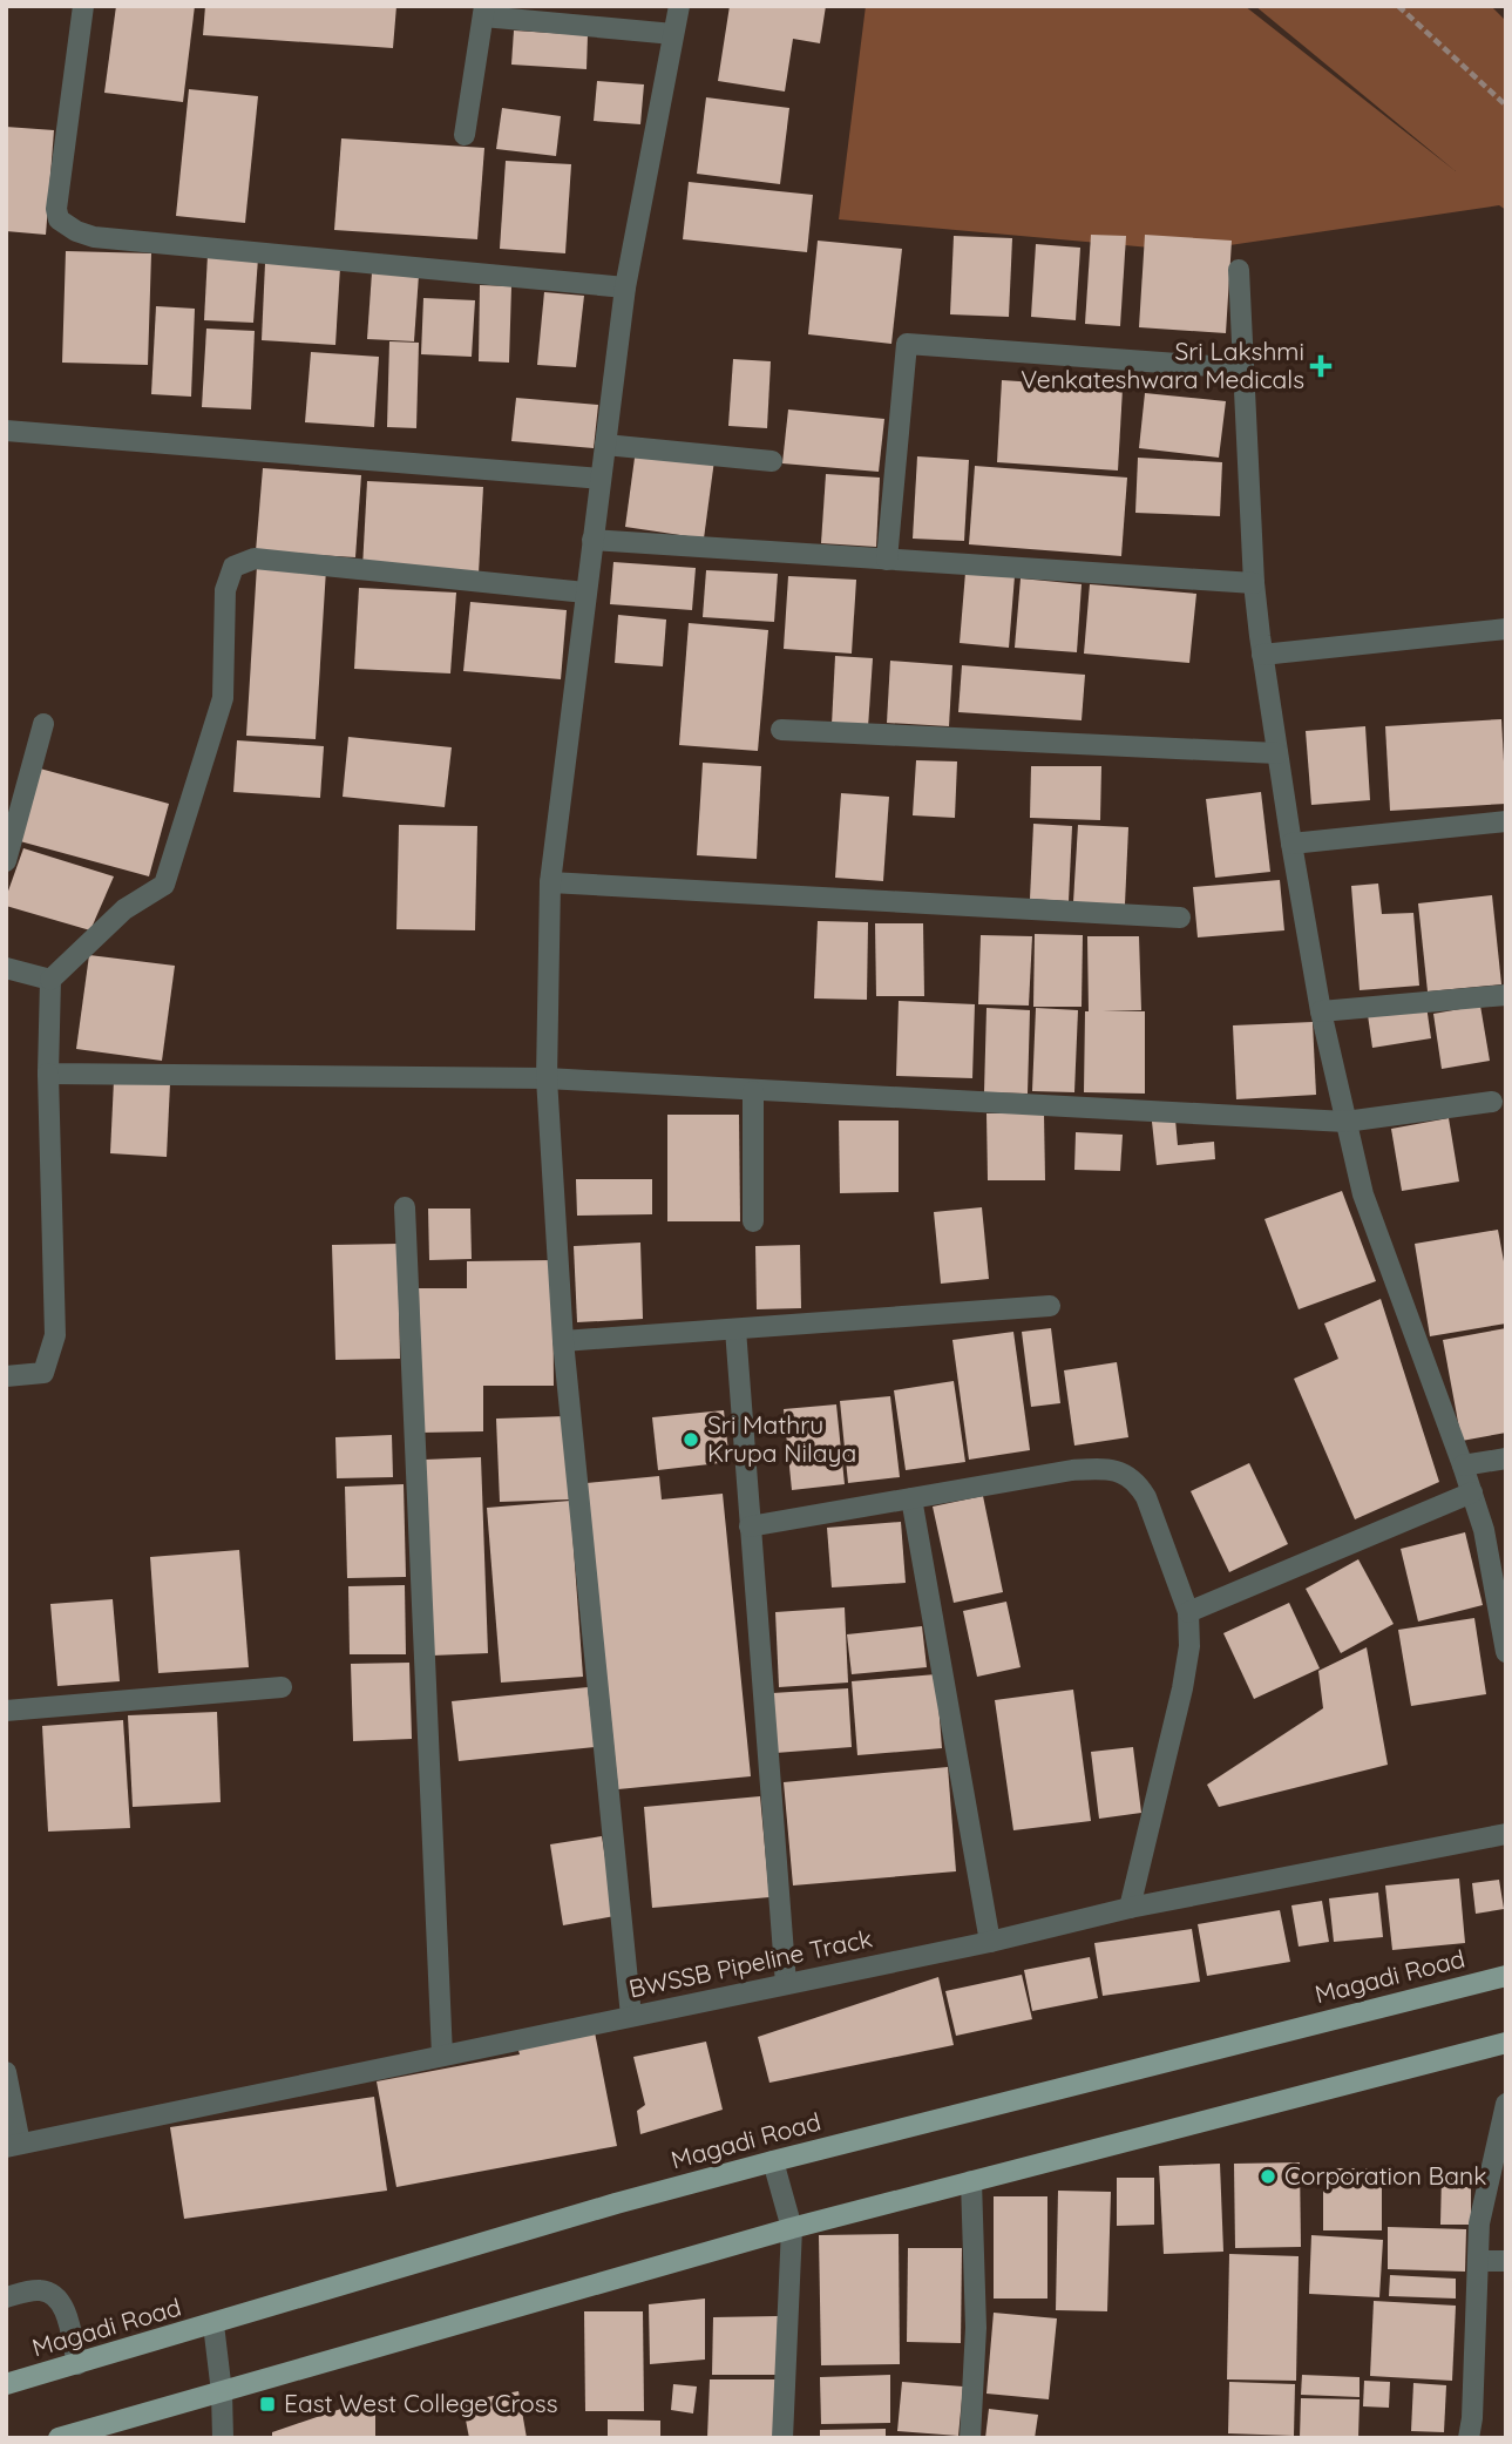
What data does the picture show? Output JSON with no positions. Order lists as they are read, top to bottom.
{
  "streets": {
    "main road": ["Magadi Road"],
    "street": ["BWSSB Pipeline Track"]
  },
  "places": {
    "health": ["Sri Lakshmi Venkateshwara Medicals"],
    "other": ["Sri Mathru Krupa Nilaya", "Corporation Bank"],
    "transit": ["East West College Cross"]
  }
}
